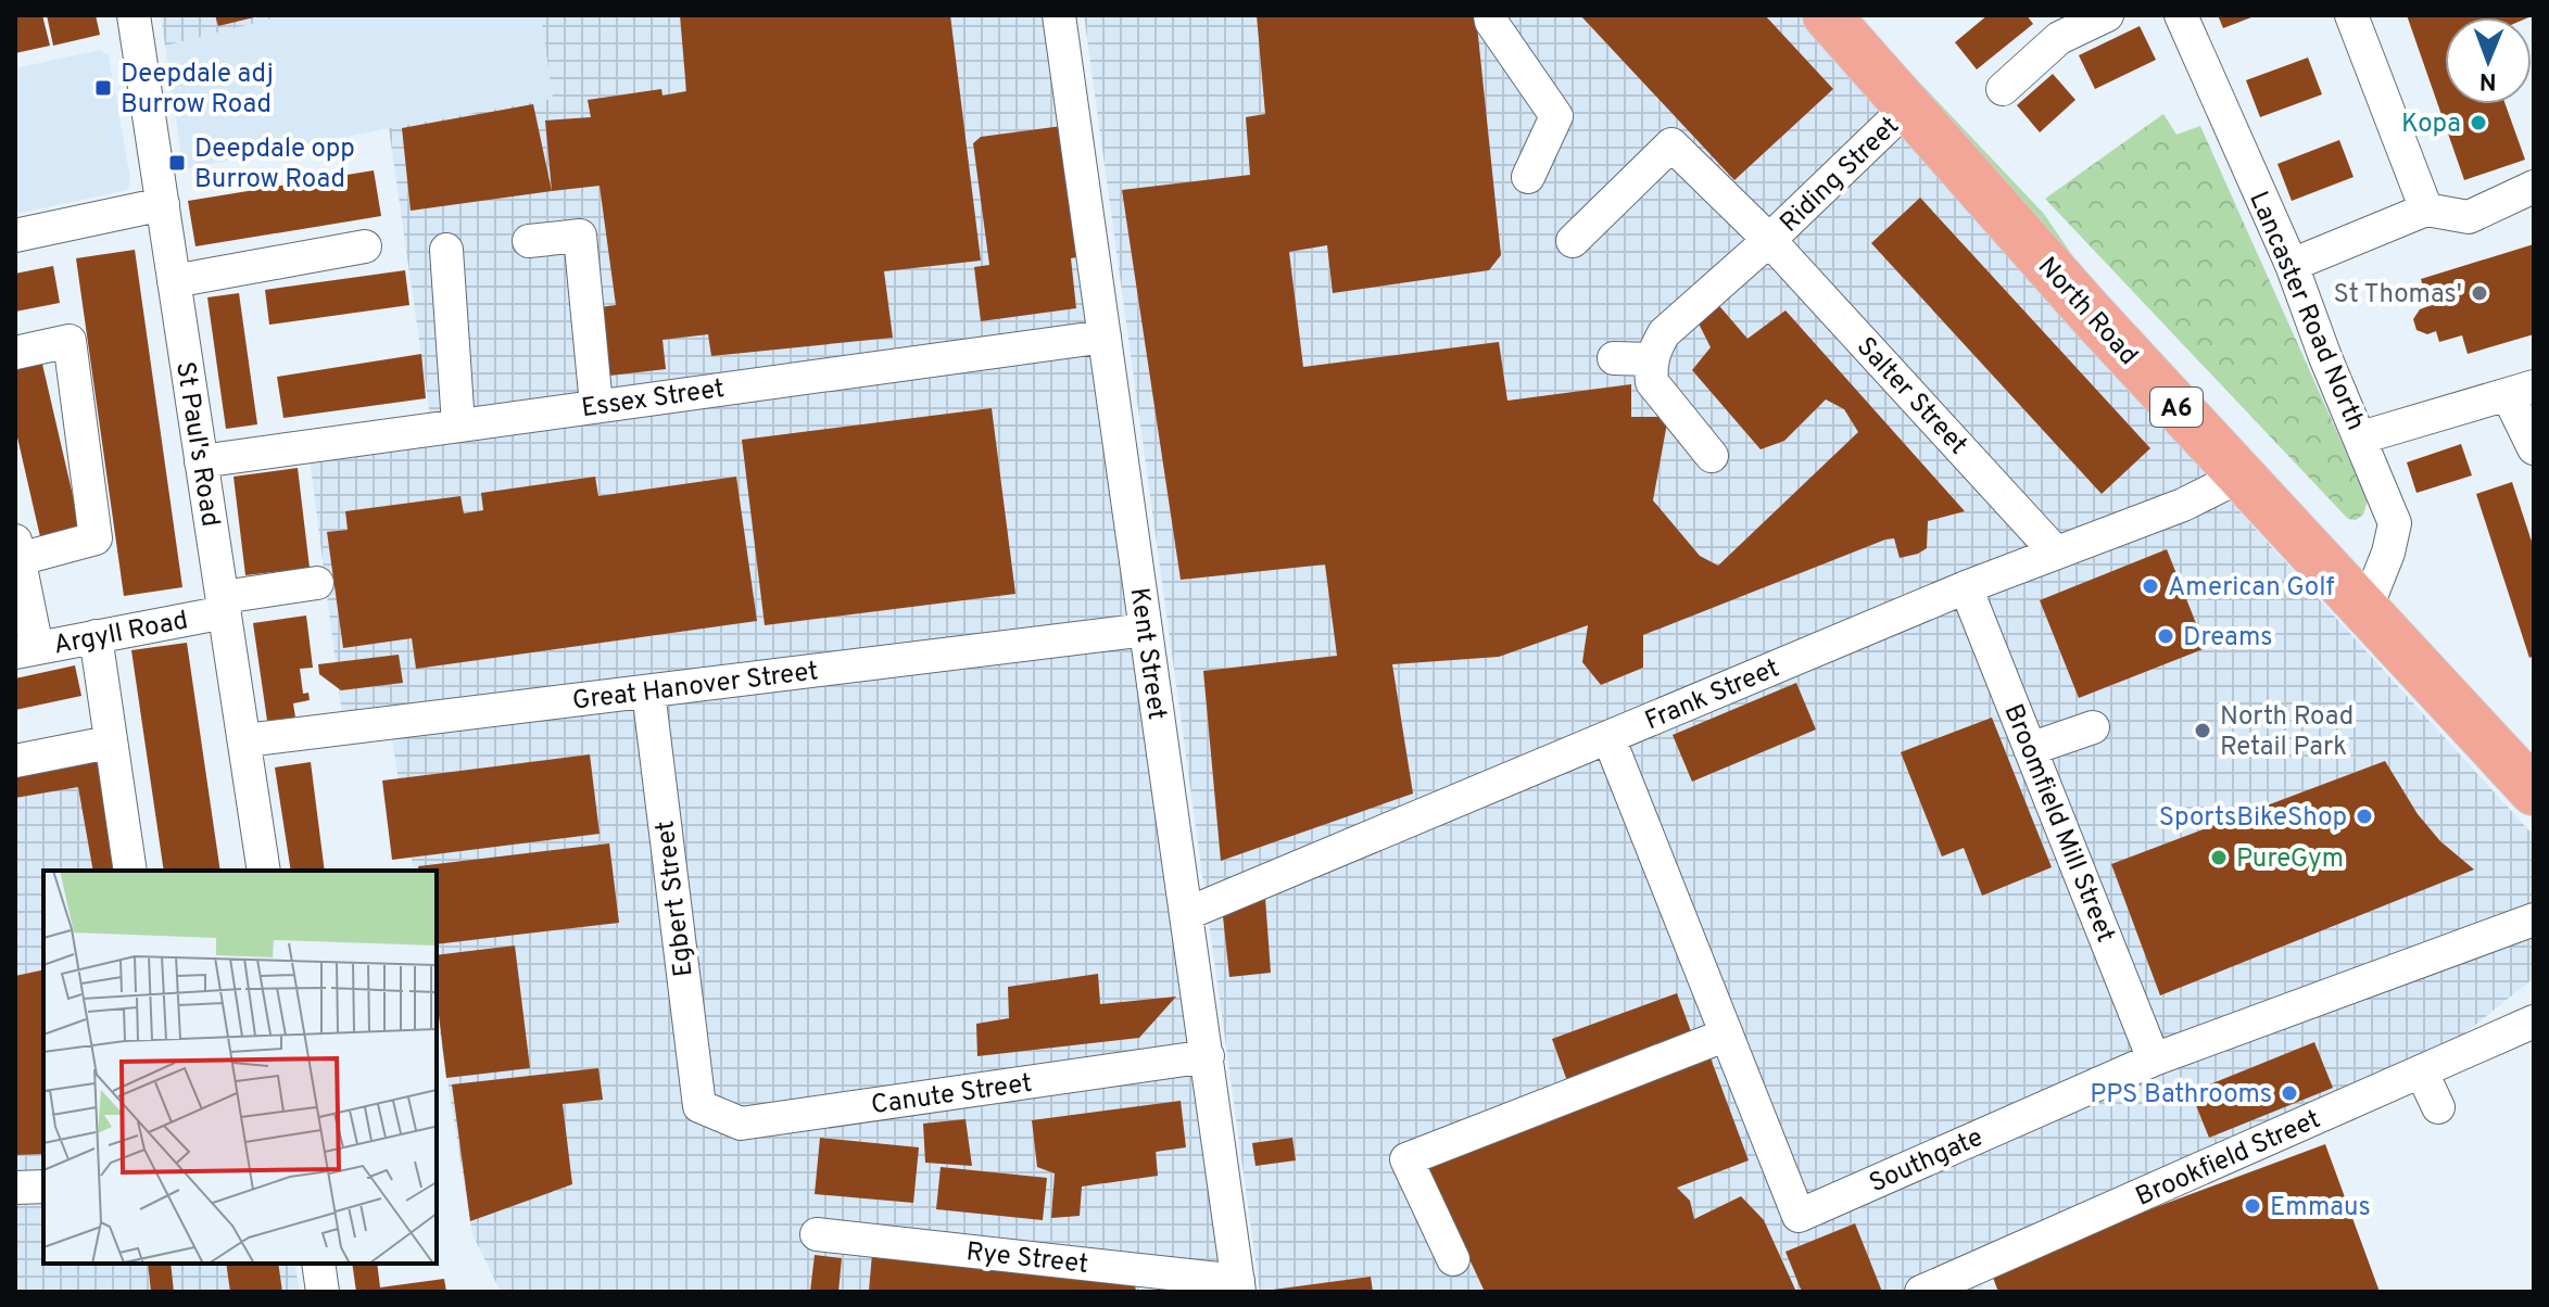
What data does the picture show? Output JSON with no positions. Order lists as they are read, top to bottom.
{
  "streets": {
    "highway": ["North Road", "A6"],
    "street": [
      "Riding Street",
      "Lancaster Road North",
      "Salter Street",
      "Essex Street",
      "St Paul's Road",
      "Argyll Road",
      "Kent Street",
      "Great Hanover Street",
      "Frank Street",
      "Broomfield Mill Street",
      "Egbert Street",
      "Canute Street",
      "Brookfield Street",
      "Southgate",
      "Rye Street"
    ]
  },
  "crossings": [
    ["Riding Street", "North Road"],
    ["Riding Street", "Salter Street"],
    ["North Road", "Lancaster Road North"],
    ["North Road", "Frank Street"],
    ["Salter Street", "Frank Street"],
    ["Essex Street", "St Paul's Road"],
    ["Essex Street", "Kent Street"],
    ["St Paul's Road", "Argyll Road"],
    ["St Paul's Road", "Great Hanover Street"],
    ["Kent Street", "Great Hanover Street"],
    ["Kent Street", "Frank Street"],
    ["Kent Street", "Canute Street"],
    ["Kent Street", "Rye Street"],
    ["Great Hanover Street", "Egbert Street"],
    ["Frank Street", "Broomfield Mill Street"],
    ["Frank Street", "Southgate"],
    ["Broomfield Mill Street", "Southgate"],
    ["Egbert Street", "Canute Street"]
  ],
  "places": {
    "transit": ["Deepdale adj Burrow Road", "Deepdale opp Burrow Road"],
    "other": [
      "Kopa",
      "St Thomas'",
      "American Golf",
      "Dreams",
      "North Road Retail Park",
      "SportsBikeShop",
      "PureGym",
      "PPS Bathrooms",
      "Emmaus"
    ]
  },
  "north": "bottom"
}
